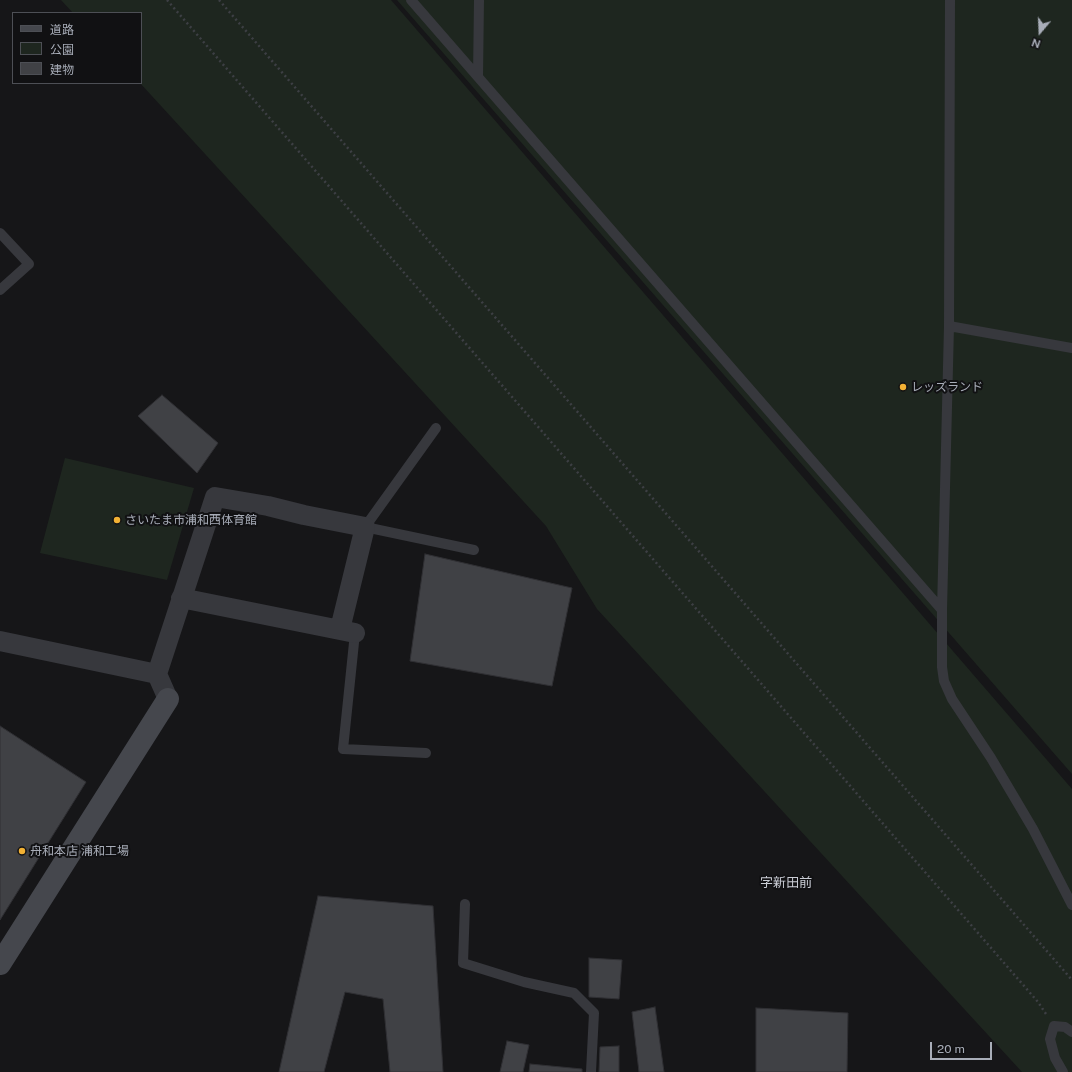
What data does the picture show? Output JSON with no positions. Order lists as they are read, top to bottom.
{
  "districts": ["字新田前"],
  "places": ["レッズランド", "さいたま市浦和西体育館", "舟和本店 浦和工場"],
  "legend": ["道路", "公園", "建物"],
  "scale_bar": "20 m",
  "north": "bottom"
}
